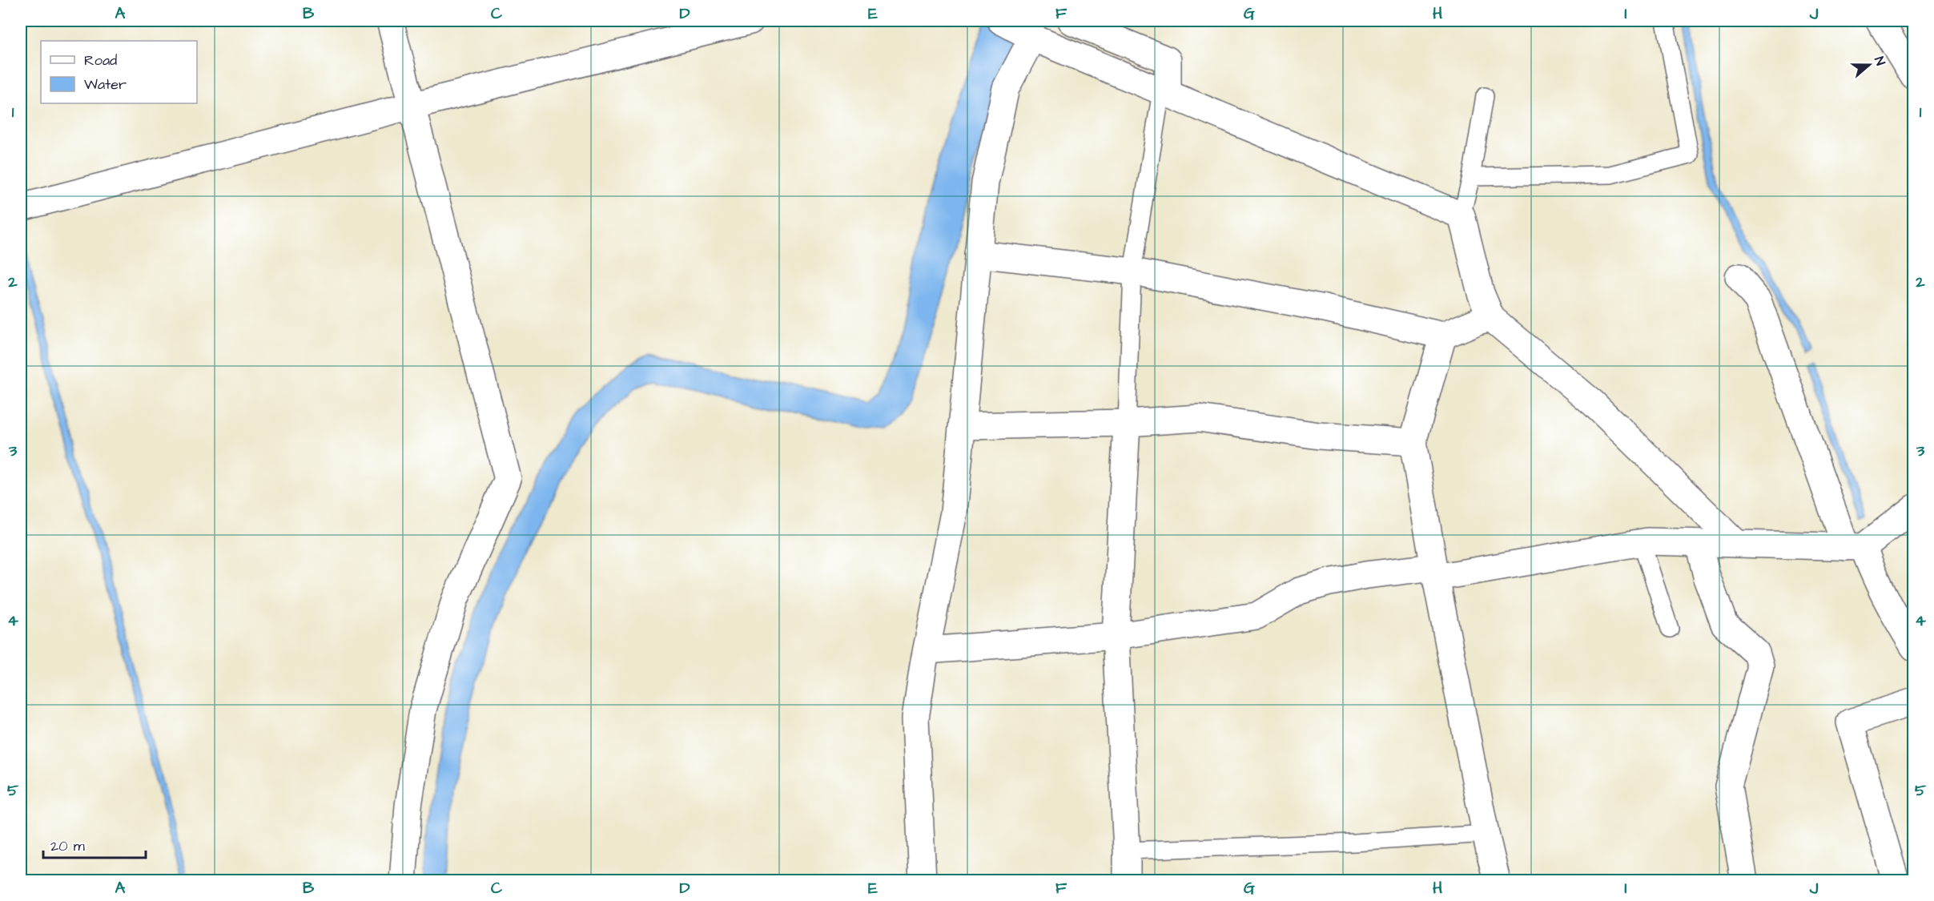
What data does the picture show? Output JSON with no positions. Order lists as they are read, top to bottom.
{
  "legend": ["Road", "Water"],
  "scale_bar": "20 m",
  "north": "right",
  "grid": {
    "columns": [
      "A",
      "B",
      "C",
      "D",
      "E",
      "F",
      "G",
      "H",
      "I",
      "J"
    ],
    "rows": [
      "1",
      "2",
      "3",
      "4",
      "5"
    ]
  }
}
